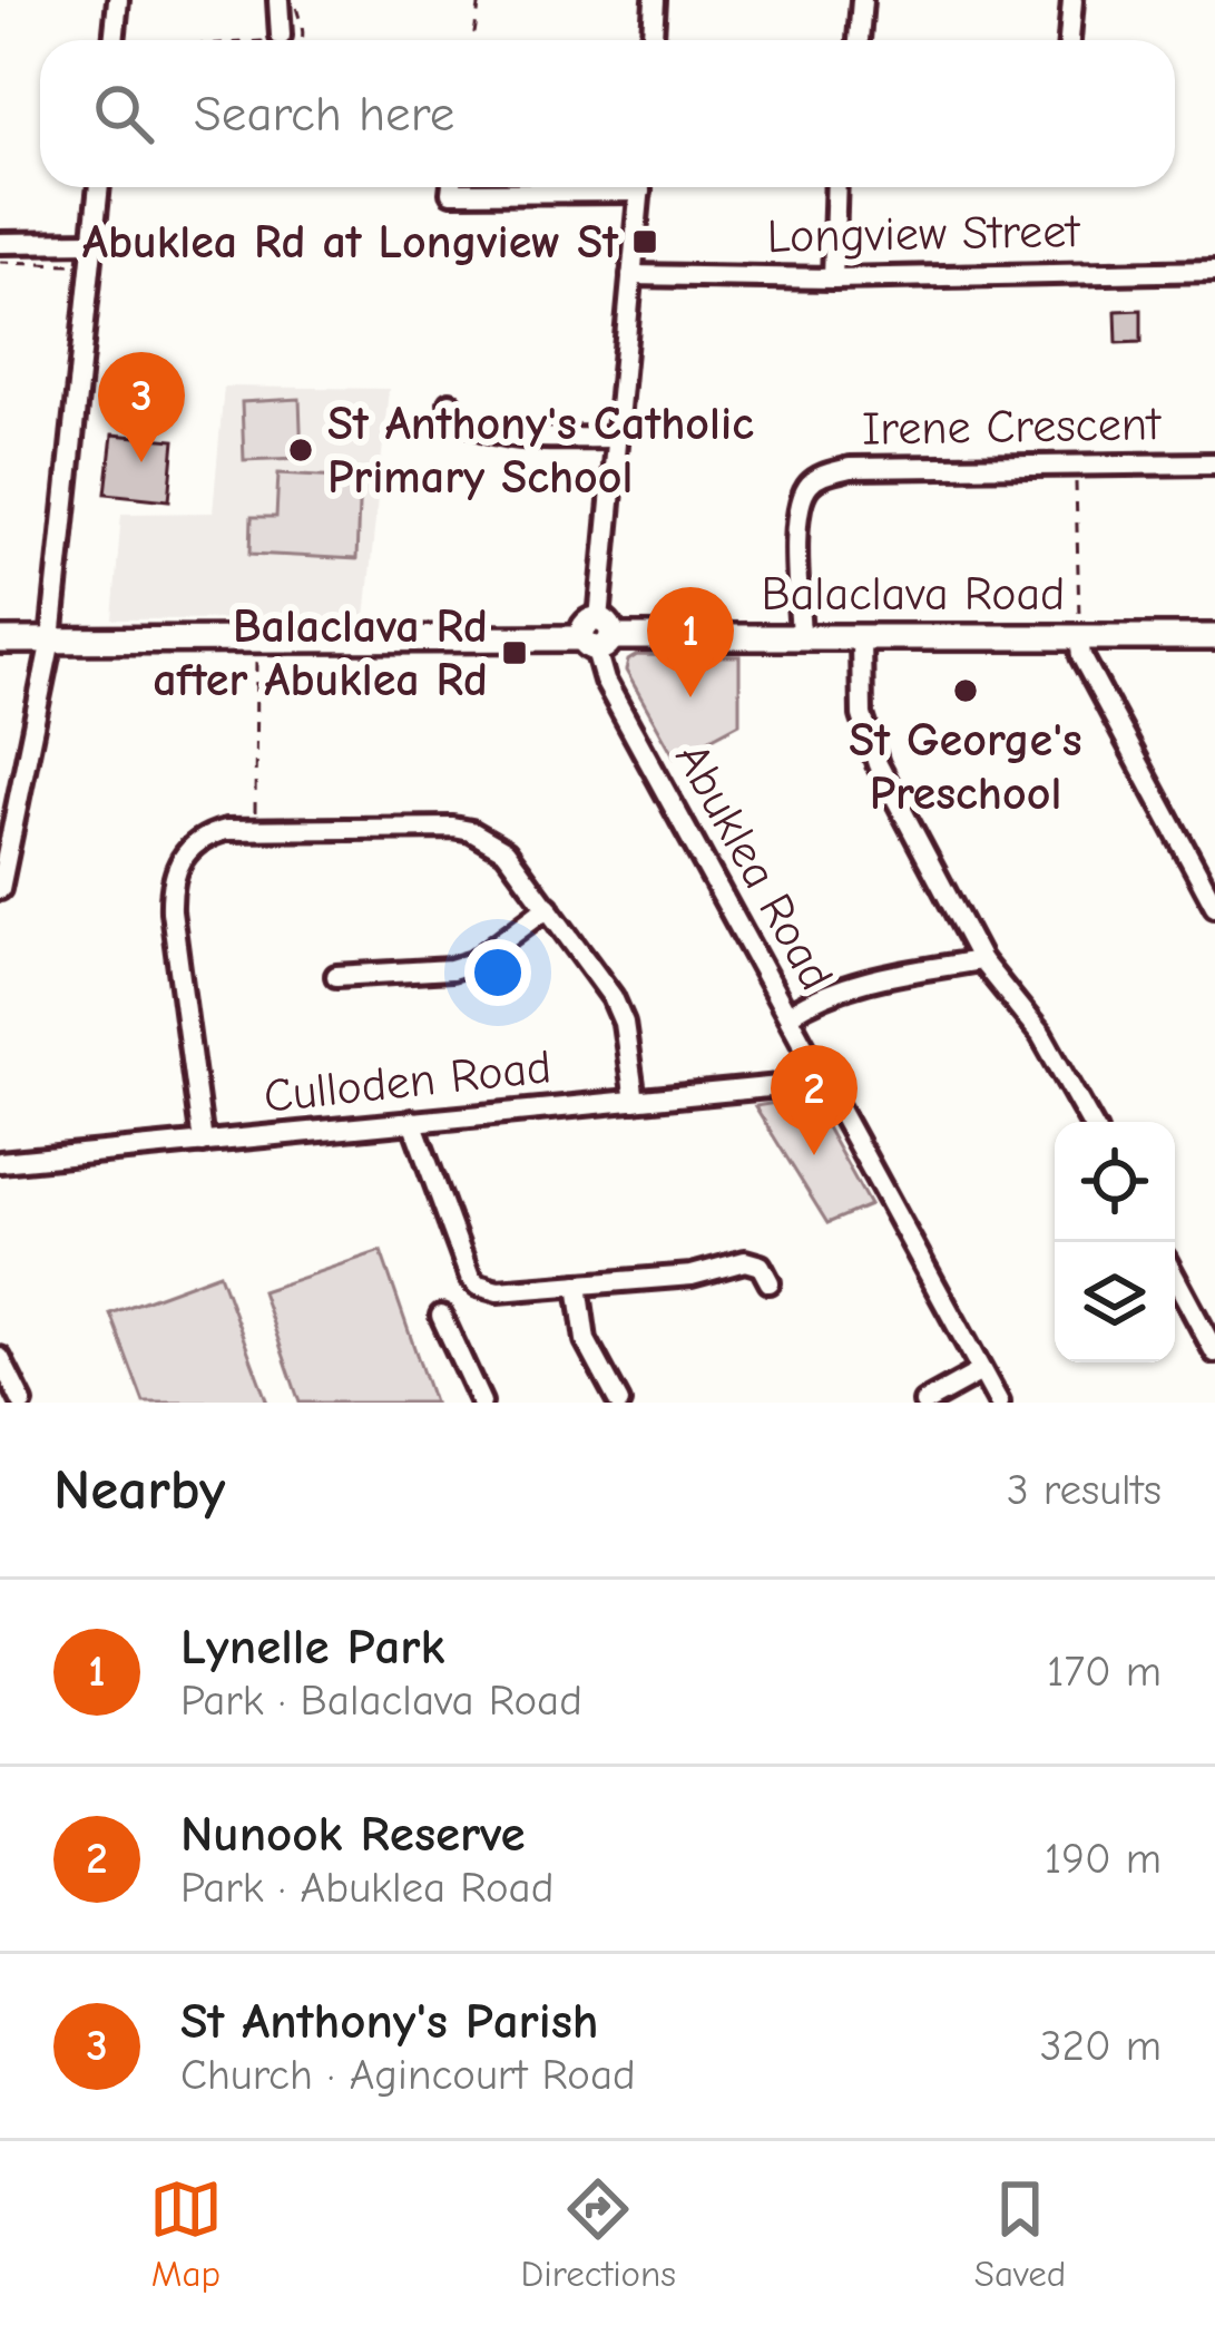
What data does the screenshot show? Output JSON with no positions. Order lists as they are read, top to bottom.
{
  "streets": {
    "main road": ["Balaclava Road"],
    "street": [
      "Longview Street",
      "Irene Crescent",
      "Abuklea Road",
      "Culloden Road"
    ]
  },
  "crossings": [
    ["Longview Street", "Abuklea Road"],
    ["Irene Crescent", "Balaclava Road"],
    ["Balaclava Road", "Abuklea Road"],
    ["Abuklea Road", "Culloden Road"]
  ],
  "places": {
    "transit": ["Abuklea Rd at Longview St", "Balaclava Rd after Abuklea Rd"],
    "other": ["St Anthony's Catholic Primary School", "St George's Preschool"]
  },
  "page": {
    "search": "Search here",
    "pins": ["3", "1", "2"],
    "heading": ["Nearby", "3 results"],
    "list": [
      {
        "mark": "1",
        "name": "Lynelle Park",
        "note": "Park · Balaclava Road",
        "value": "170 m"
      },
      {
        "mark": "2",
        "name": "Nunook Reserve",
        "note": "Park · Abuklea Road",
        "value": "190 m"
      },
      {
        "mark": "3",
        "name": "St Anthony's Parish",
        "note": "Church · Agincourt Road",
        "value": "320 m"
      }
    ],
    "nav": ["Map", "Directions", "Saved"]
  }
}
